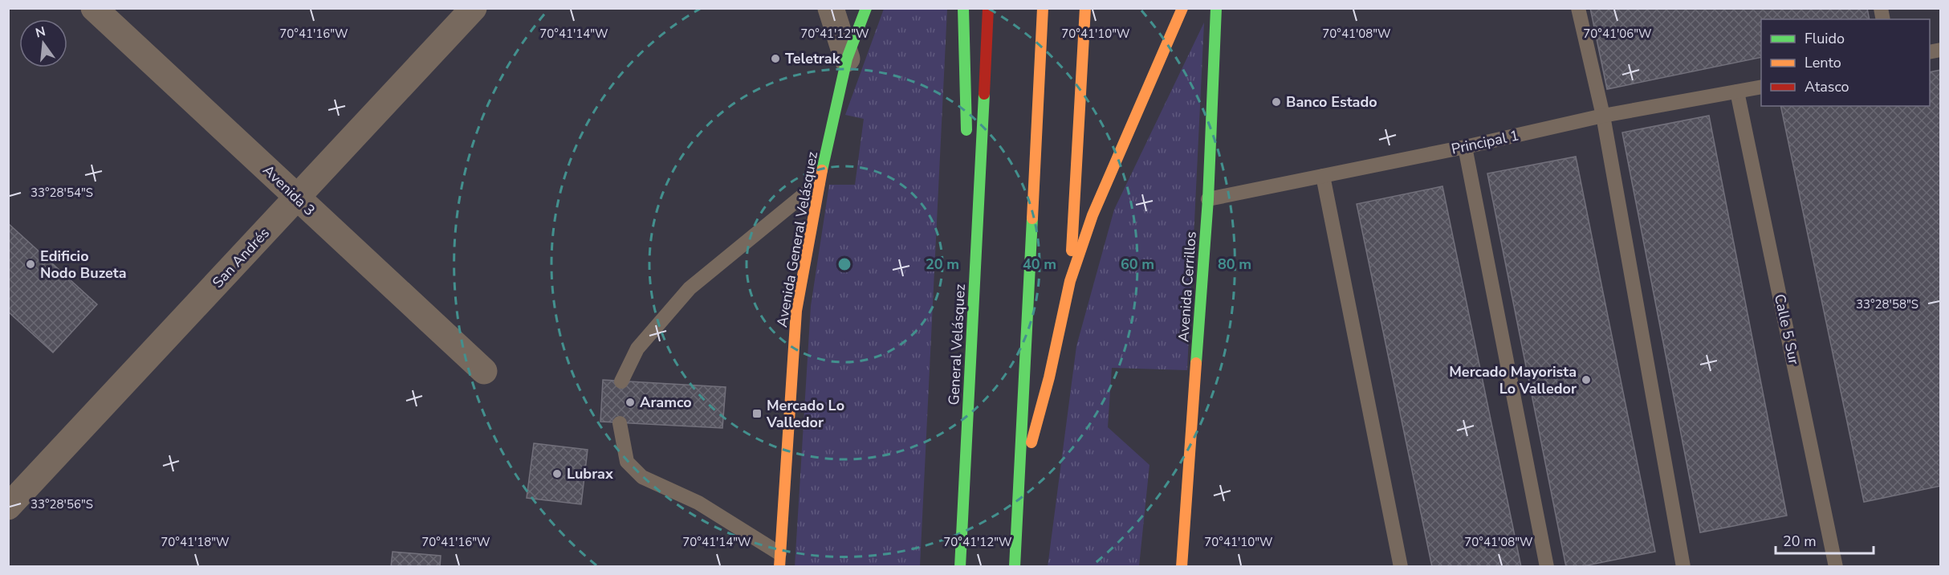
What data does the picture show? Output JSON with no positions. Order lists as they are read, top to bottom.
{
  "streets": {
    "main road": ["Avenida General Velásquez", "Avenida Cerrillos", "General Velásquez"],
    "street": ["Avenida 3", "San Andrés"],
    "lane": ["Principal 1", "Calle 5 Sur"]
  },
  "crossings": [
    ["Principal 1", "Avenida Cerrillos"],
    ["Principal 1", "Calle 5 Sur"],
    ["Avenida 3", "San Andrés"]
  ],
  "places": {
    "other": [
      "Teletrak",
      "Banco Estado",
      "Edificio Nodo Buzeta",
      "Mercado Mayorista Lo Valledor",
      "Aramco",
      "Lubrax"
    ],
    "transit": ["Mercado Lo Valledor"]
  },
  "legend": ["Fluido", "Lento", "Atasco"],
  "scale_bar": "20 m",
  "north": "top",
  "coordinates": [
    "70°41'16\"W",
    "70°41'14\"W",
    "70°41'12\"W",
    "70°41'10\"W",
    "70°41'08\"W",
    "70°41'06\"W",
    "33°28'54\"S",
    "33°28'58\"S",
    "33°28'56\"S",
    "70°41'18\"W"
  ],
  "rings": [
    "20 m",
    "40 m",
    "60 m",
    "80 m"
  ]
}
